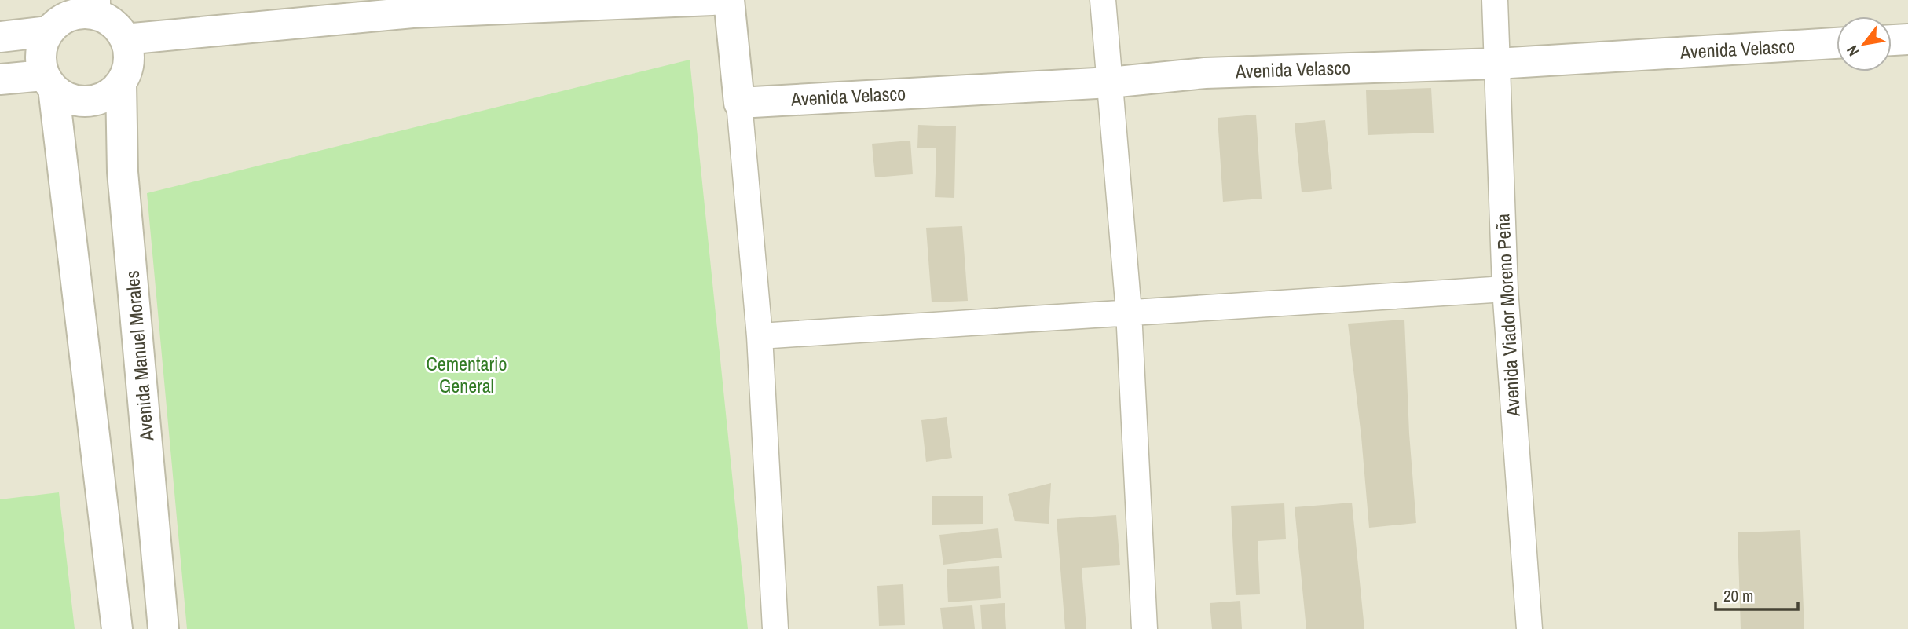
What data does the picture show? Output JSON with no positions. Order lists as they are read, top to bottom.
{
  "streets": {
    "street": ["Avenida Velasco", "Avenida Viador Moreno Peña", "Avenida Manuel Morales"]
  },
  "crossings": [
    ["Avenida Velasco", "Avenida Viador Moreno Peña"]
  ],
  "parks": ["Cementario General"],
  "scale_bar": "20 m",
  "north": "bottom left"
}
